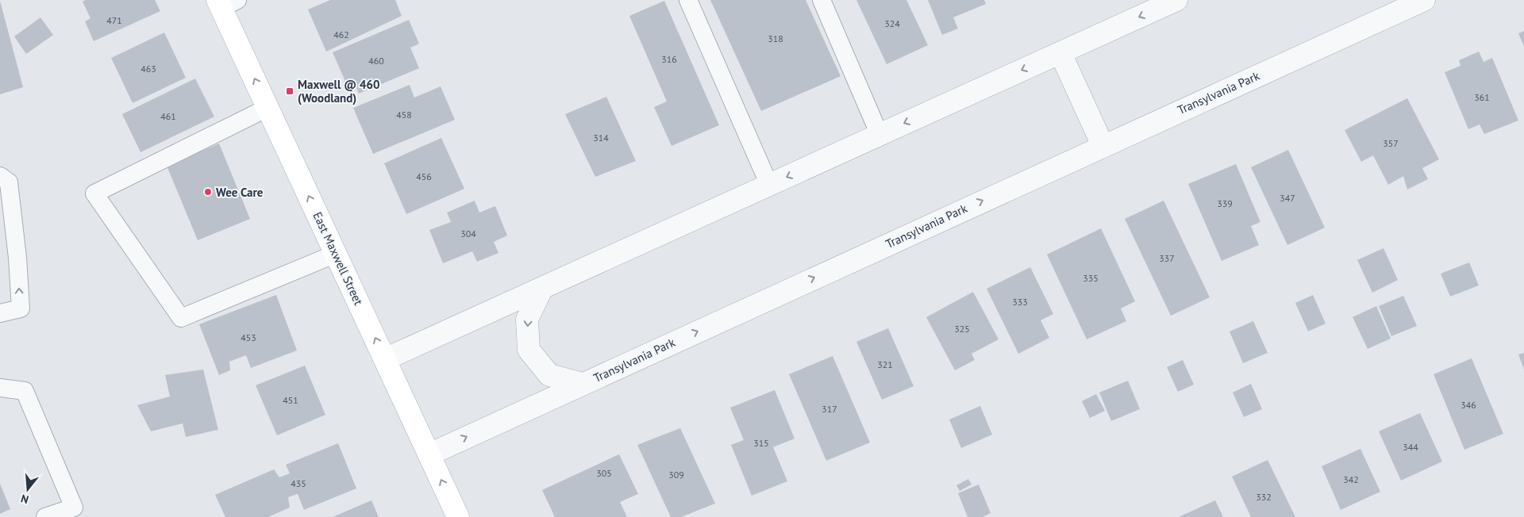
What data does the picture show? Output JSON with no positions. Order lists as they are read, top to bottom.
{
  "streets": {
    "main road": ["East Maxwell Street"],
    "street": ["Transylvania Park"]
  },
  "crossings": [
    ["Transylvania Park", "East Maxwell Street"]
  ],
  "one_way": ["East Maxwell Street"],
  "places": {
    "transit": ["Maxwell @ 460 (Woodland)"],
    "other": ["Wee Care"]
  },
  "house_numbers": [
    "471",
    "324",
    "462",
    "318",
    "316",
    "460",
    "463",
    "361",
    "458",
    "461",
    "314",
    "357",
    "456",
    "347",
    "339",
    "304",
    "337",
    "335",
    "333",
    "325",
    "453",
    "321",
    "451",
    "346",
    "317",
    "315",
    "344",
    "305",
    "309",
    "342",
    "435",
    "332"
  ],
  "north": "bottom"
}
